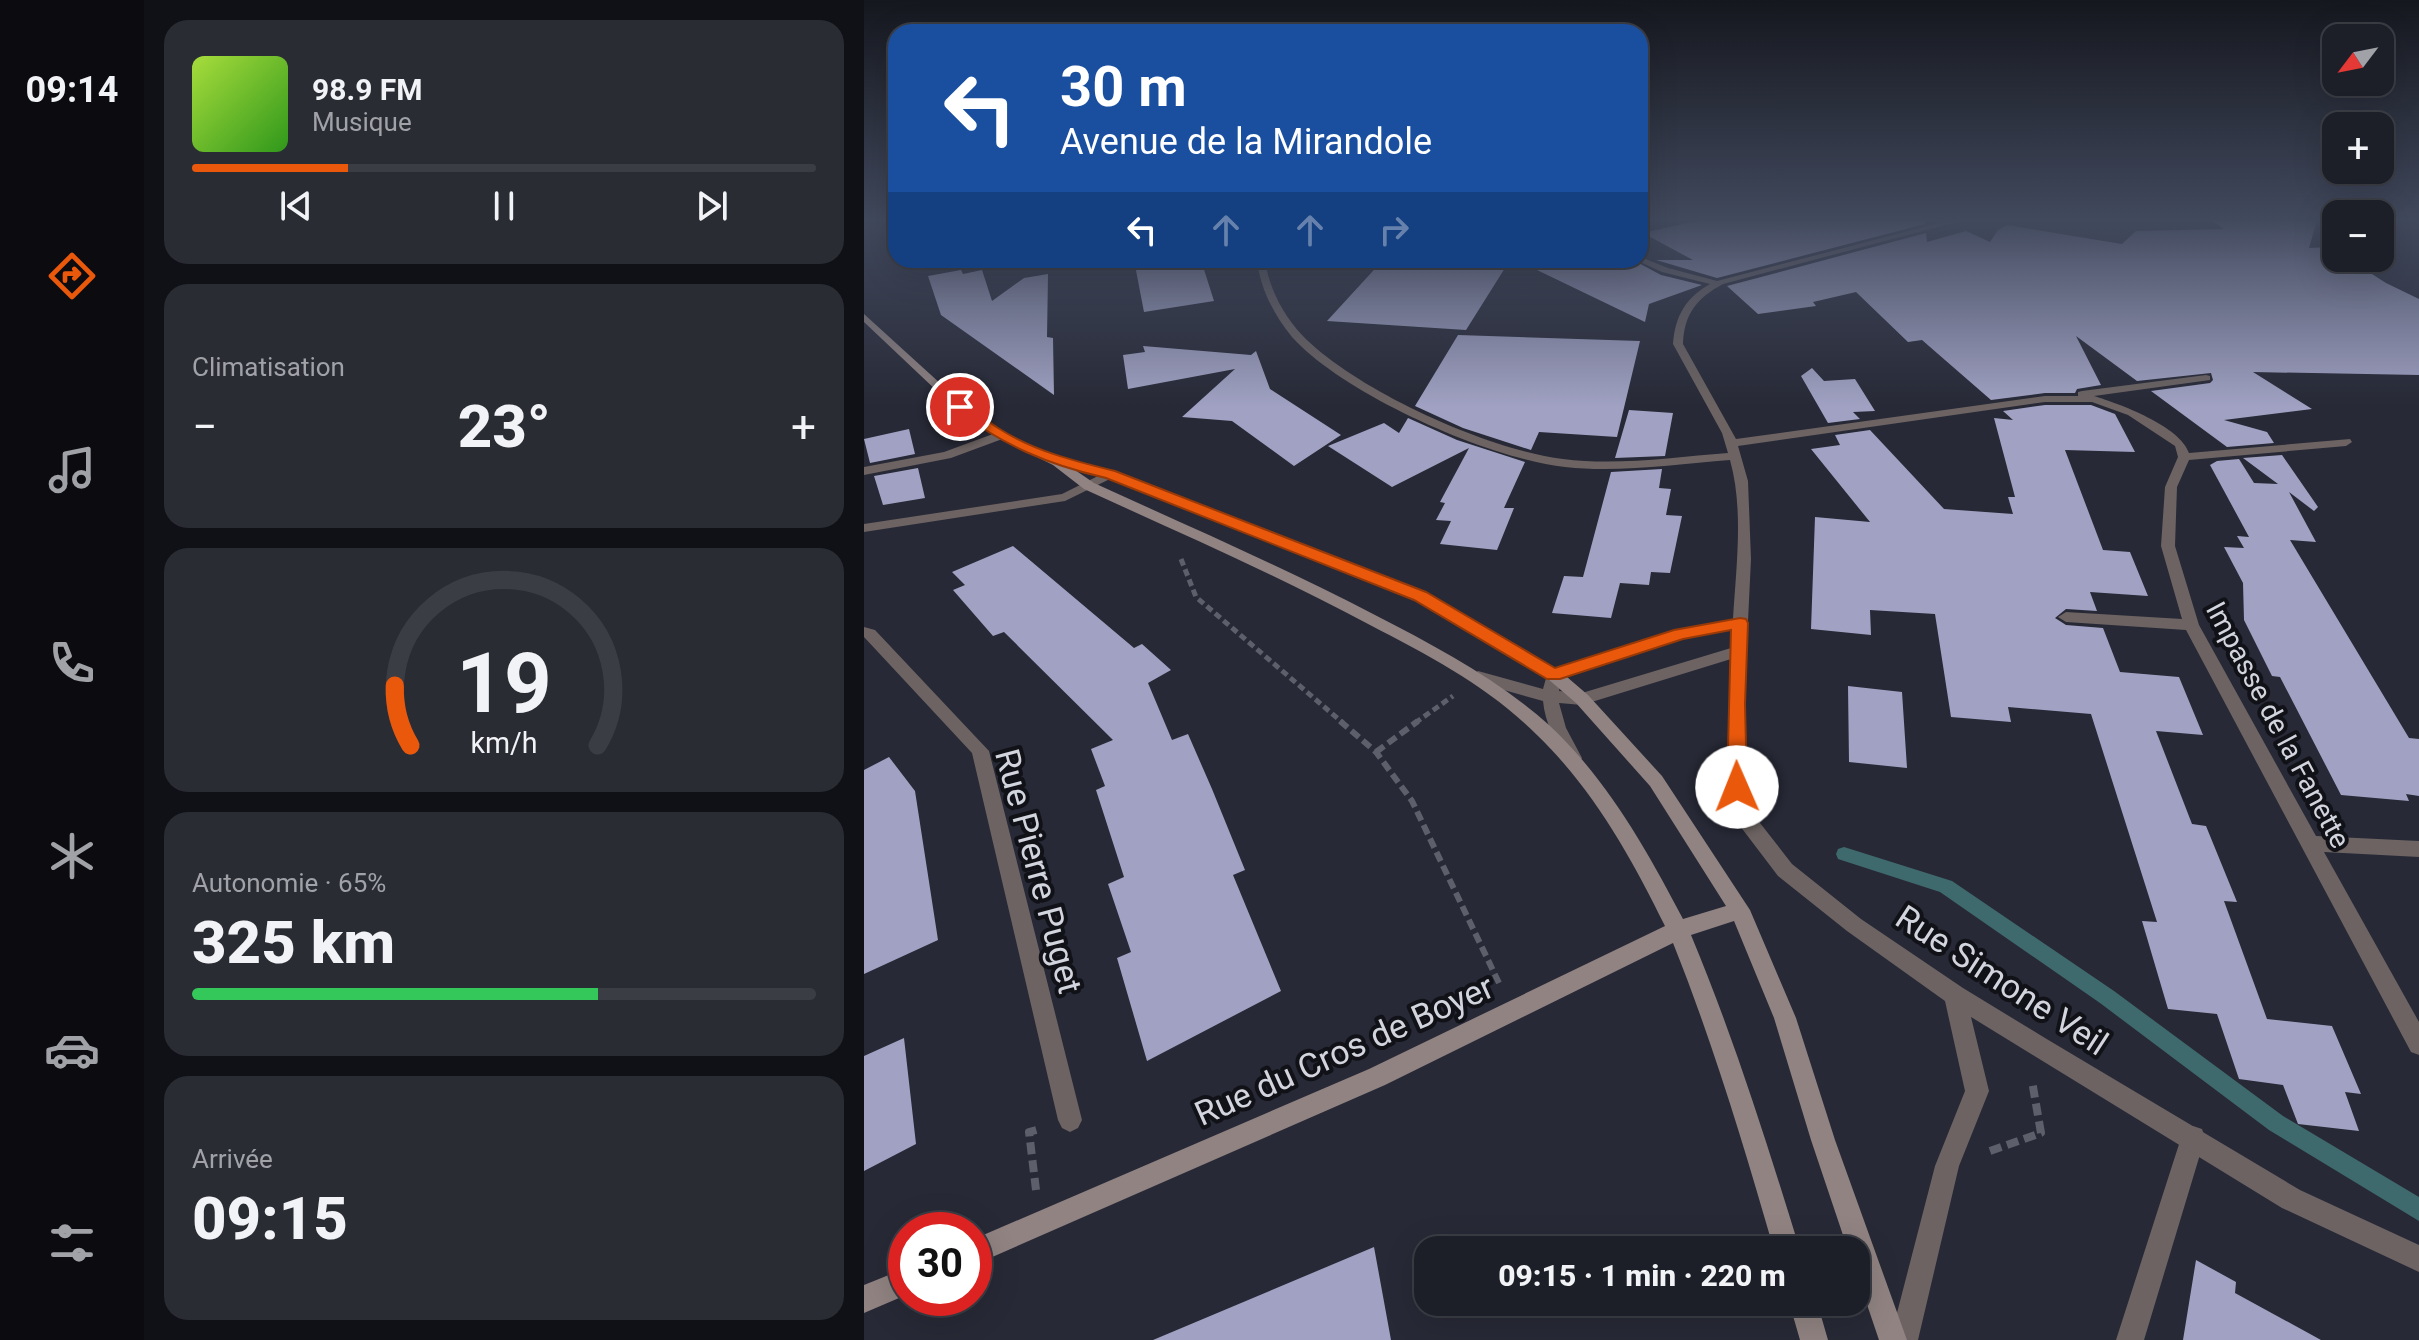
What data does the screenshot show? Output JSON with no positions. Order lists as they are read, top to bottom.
{
  "streets": {
    "main road": ["Rue du Cros de Boyer"],
    "street": ["Impasse de la Fanette", "Rue Pierre Puget", "Rue Simone Veil"]
  },
  "north": "bottom left",
  "page": {
    "tabs": "09:14",
    "map_buttons": ["+", "−"],
    "turn": ["30 m", "Avenue de la Mirandole"],
    "song": ["98.9 FM", "Musique"],
    "tile": [
      "Climatisation",
      ["Autonomie · 65%", "325 km"],
      ["Arrivée", "09:15"]
    ],
    "heat": ["−", "23°", "+"],
    "limit": "30",
    "trip": "09:15 · 1 min · 220 m",
    "gauge": ["19", "km/h"]
  }
}
